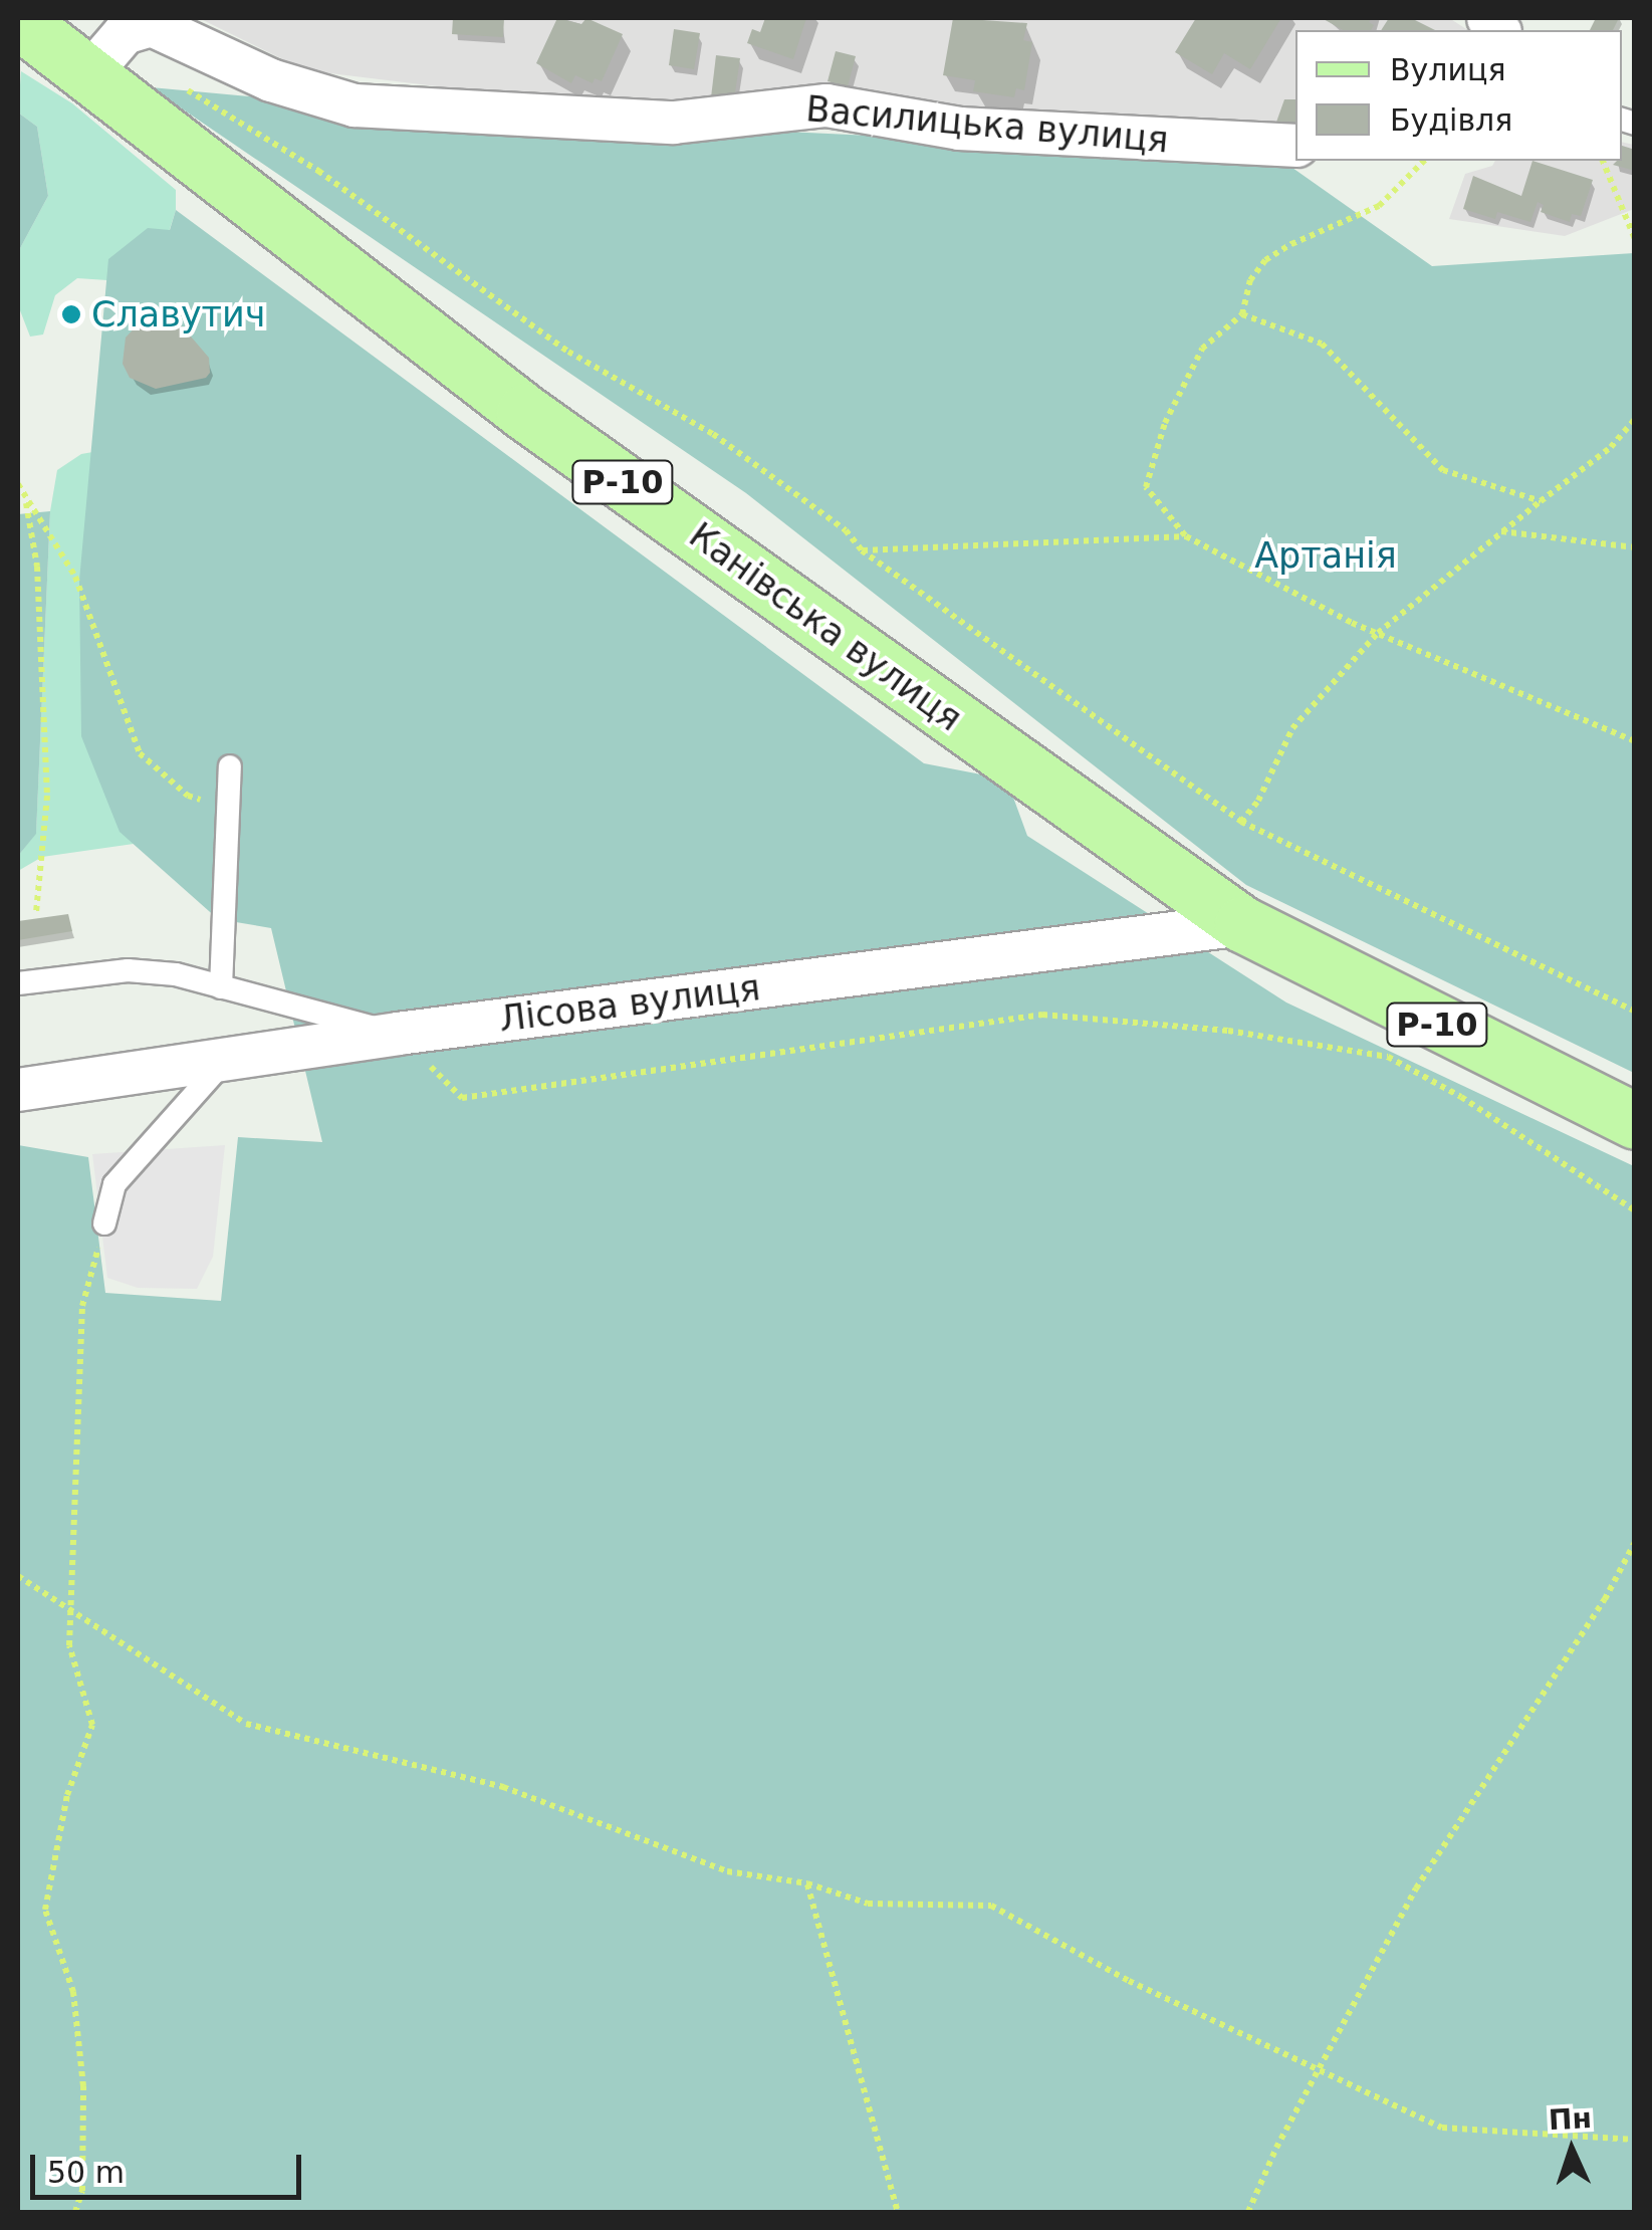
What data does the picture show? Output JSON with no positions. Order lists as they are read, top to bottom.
{
  "streets": {
    "main road": ["Р-10", "Канівська вулиця"],
    "street": ["Василицька вулиця", "Лісова вулиця"]
  },
  "crossings": [
    ["Василицька вулиця", "Канівська вулиця"],
    ["Канівська вулиця", "Лісова вулиця"]
  ],
  "parks": ["Артанія"],
  "places": ["Славутич"],
  "legend": ["Вулиця", "Будівля"],
  "scale_bar": "50 m",
  "north": "top"
}
